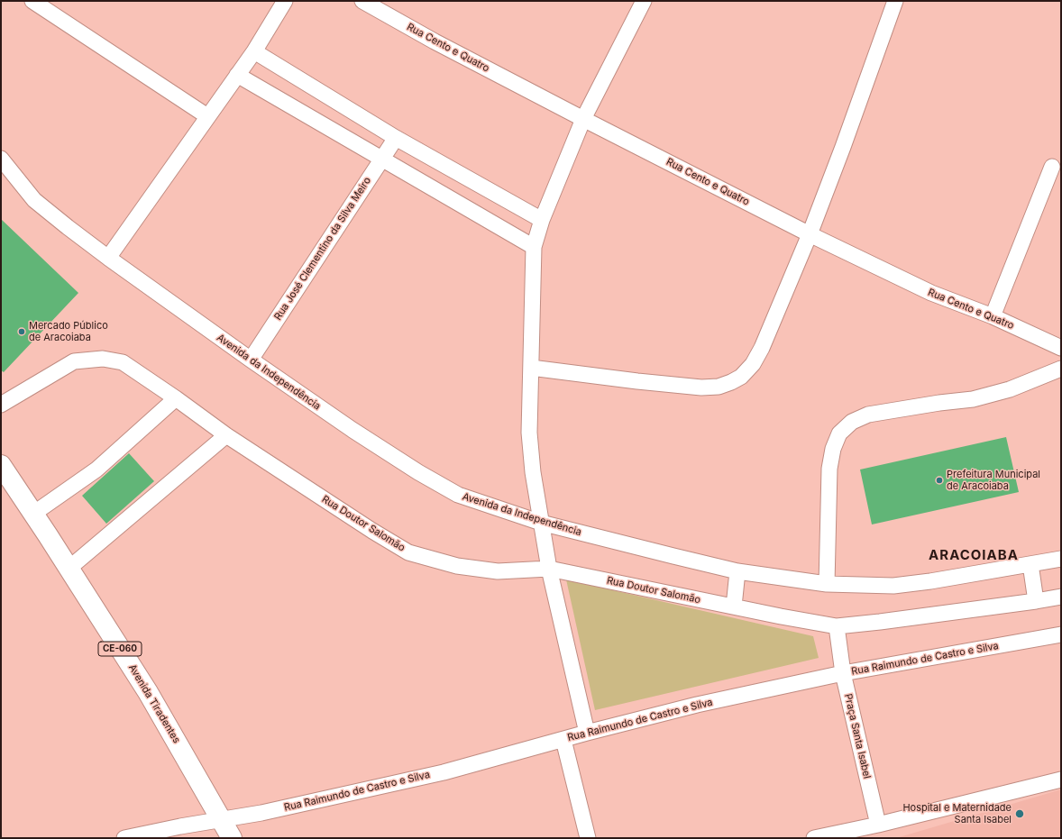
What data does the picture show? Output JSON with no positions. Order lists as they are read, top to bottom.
{
  "streets": {
    "main road": ["CE-060", "Avenida Tiradentes"],
    "street": [
      "Rua Cento e Quatro",
      "Rua José Clementino da Silva Meiro",
      "Avenida da Independência",
      "Rua Doutor Salomão",
      "Rua Raimundo de Castro e Silva",
      "Praça Santa Isabel"
    ]
  },
  "crossings": [
    ["Rua José Clementino da Silva Meiro", "Avenida da Independência"],
    ["Rua Doutor Salomão", "Praça Santa Isabel"],
    ["Rua Raimundo de Castro e Silva", "Avenida Tiradentes"],
    ["Rua Raimundo de Castro e Silva", "Praça Santa Isabel"]
  ],
  "districts": ["ARACOIABA"],
  "places": ["Mercado Público de Aracoiaba", "Prefeitura Municipal de Aracoiaba", "Hospital e Maternidade Santa Isabel"]
}
